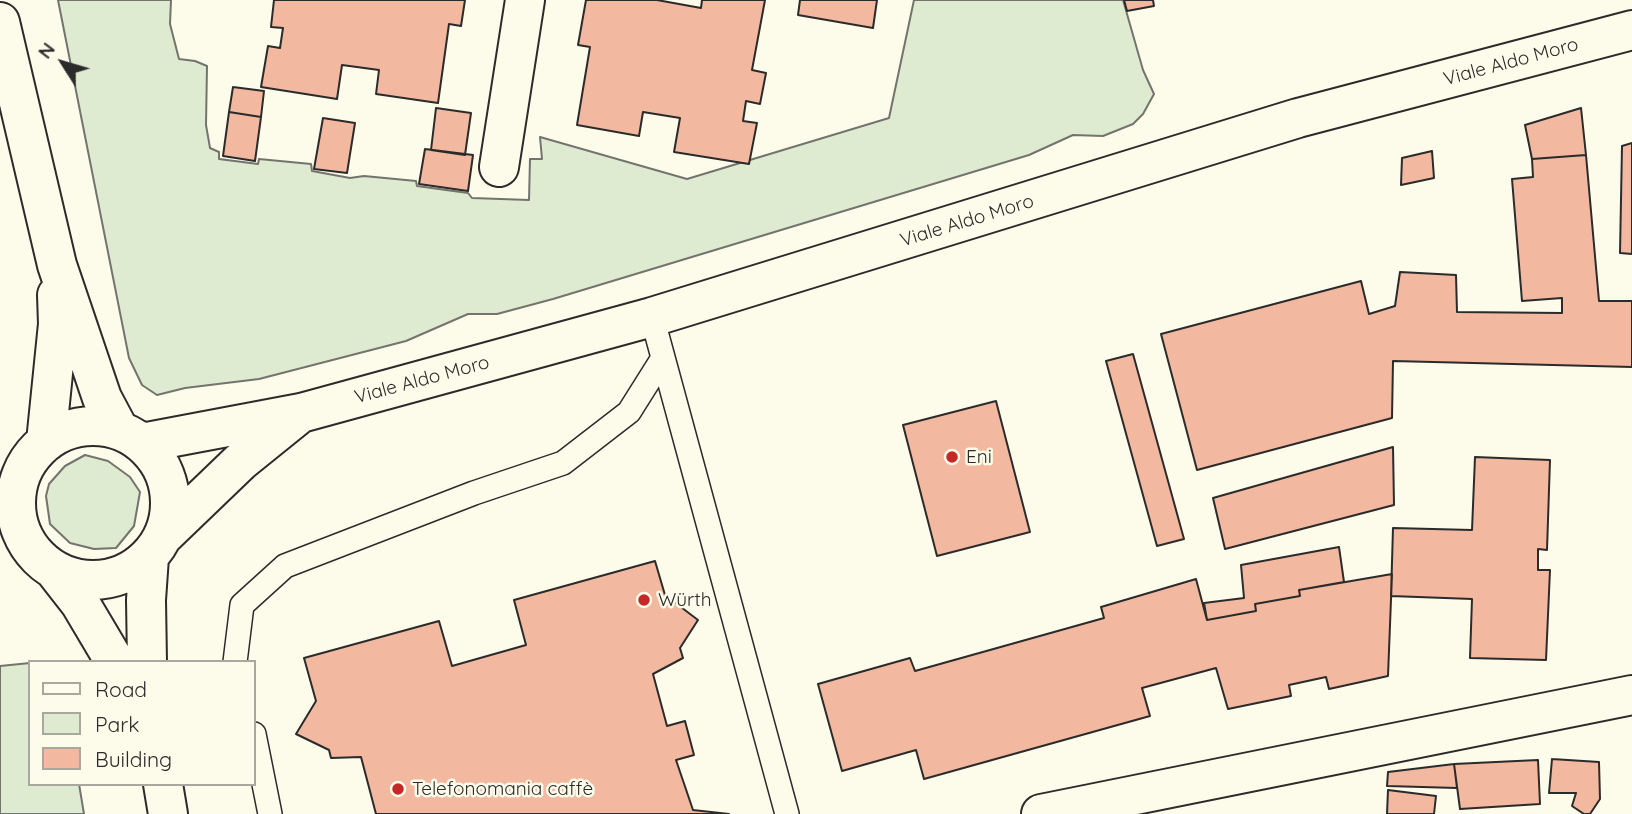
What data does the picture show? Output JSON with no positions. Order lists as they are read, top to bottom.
{
  "streets": {
    "main road": ["Viale Aldo Moro"]
  },
  "places": ["Eni", "Würth", "Telefonomania caffè"],
  "legend": ["Road", "Park", "Building"],
  "north": "top left"
}
